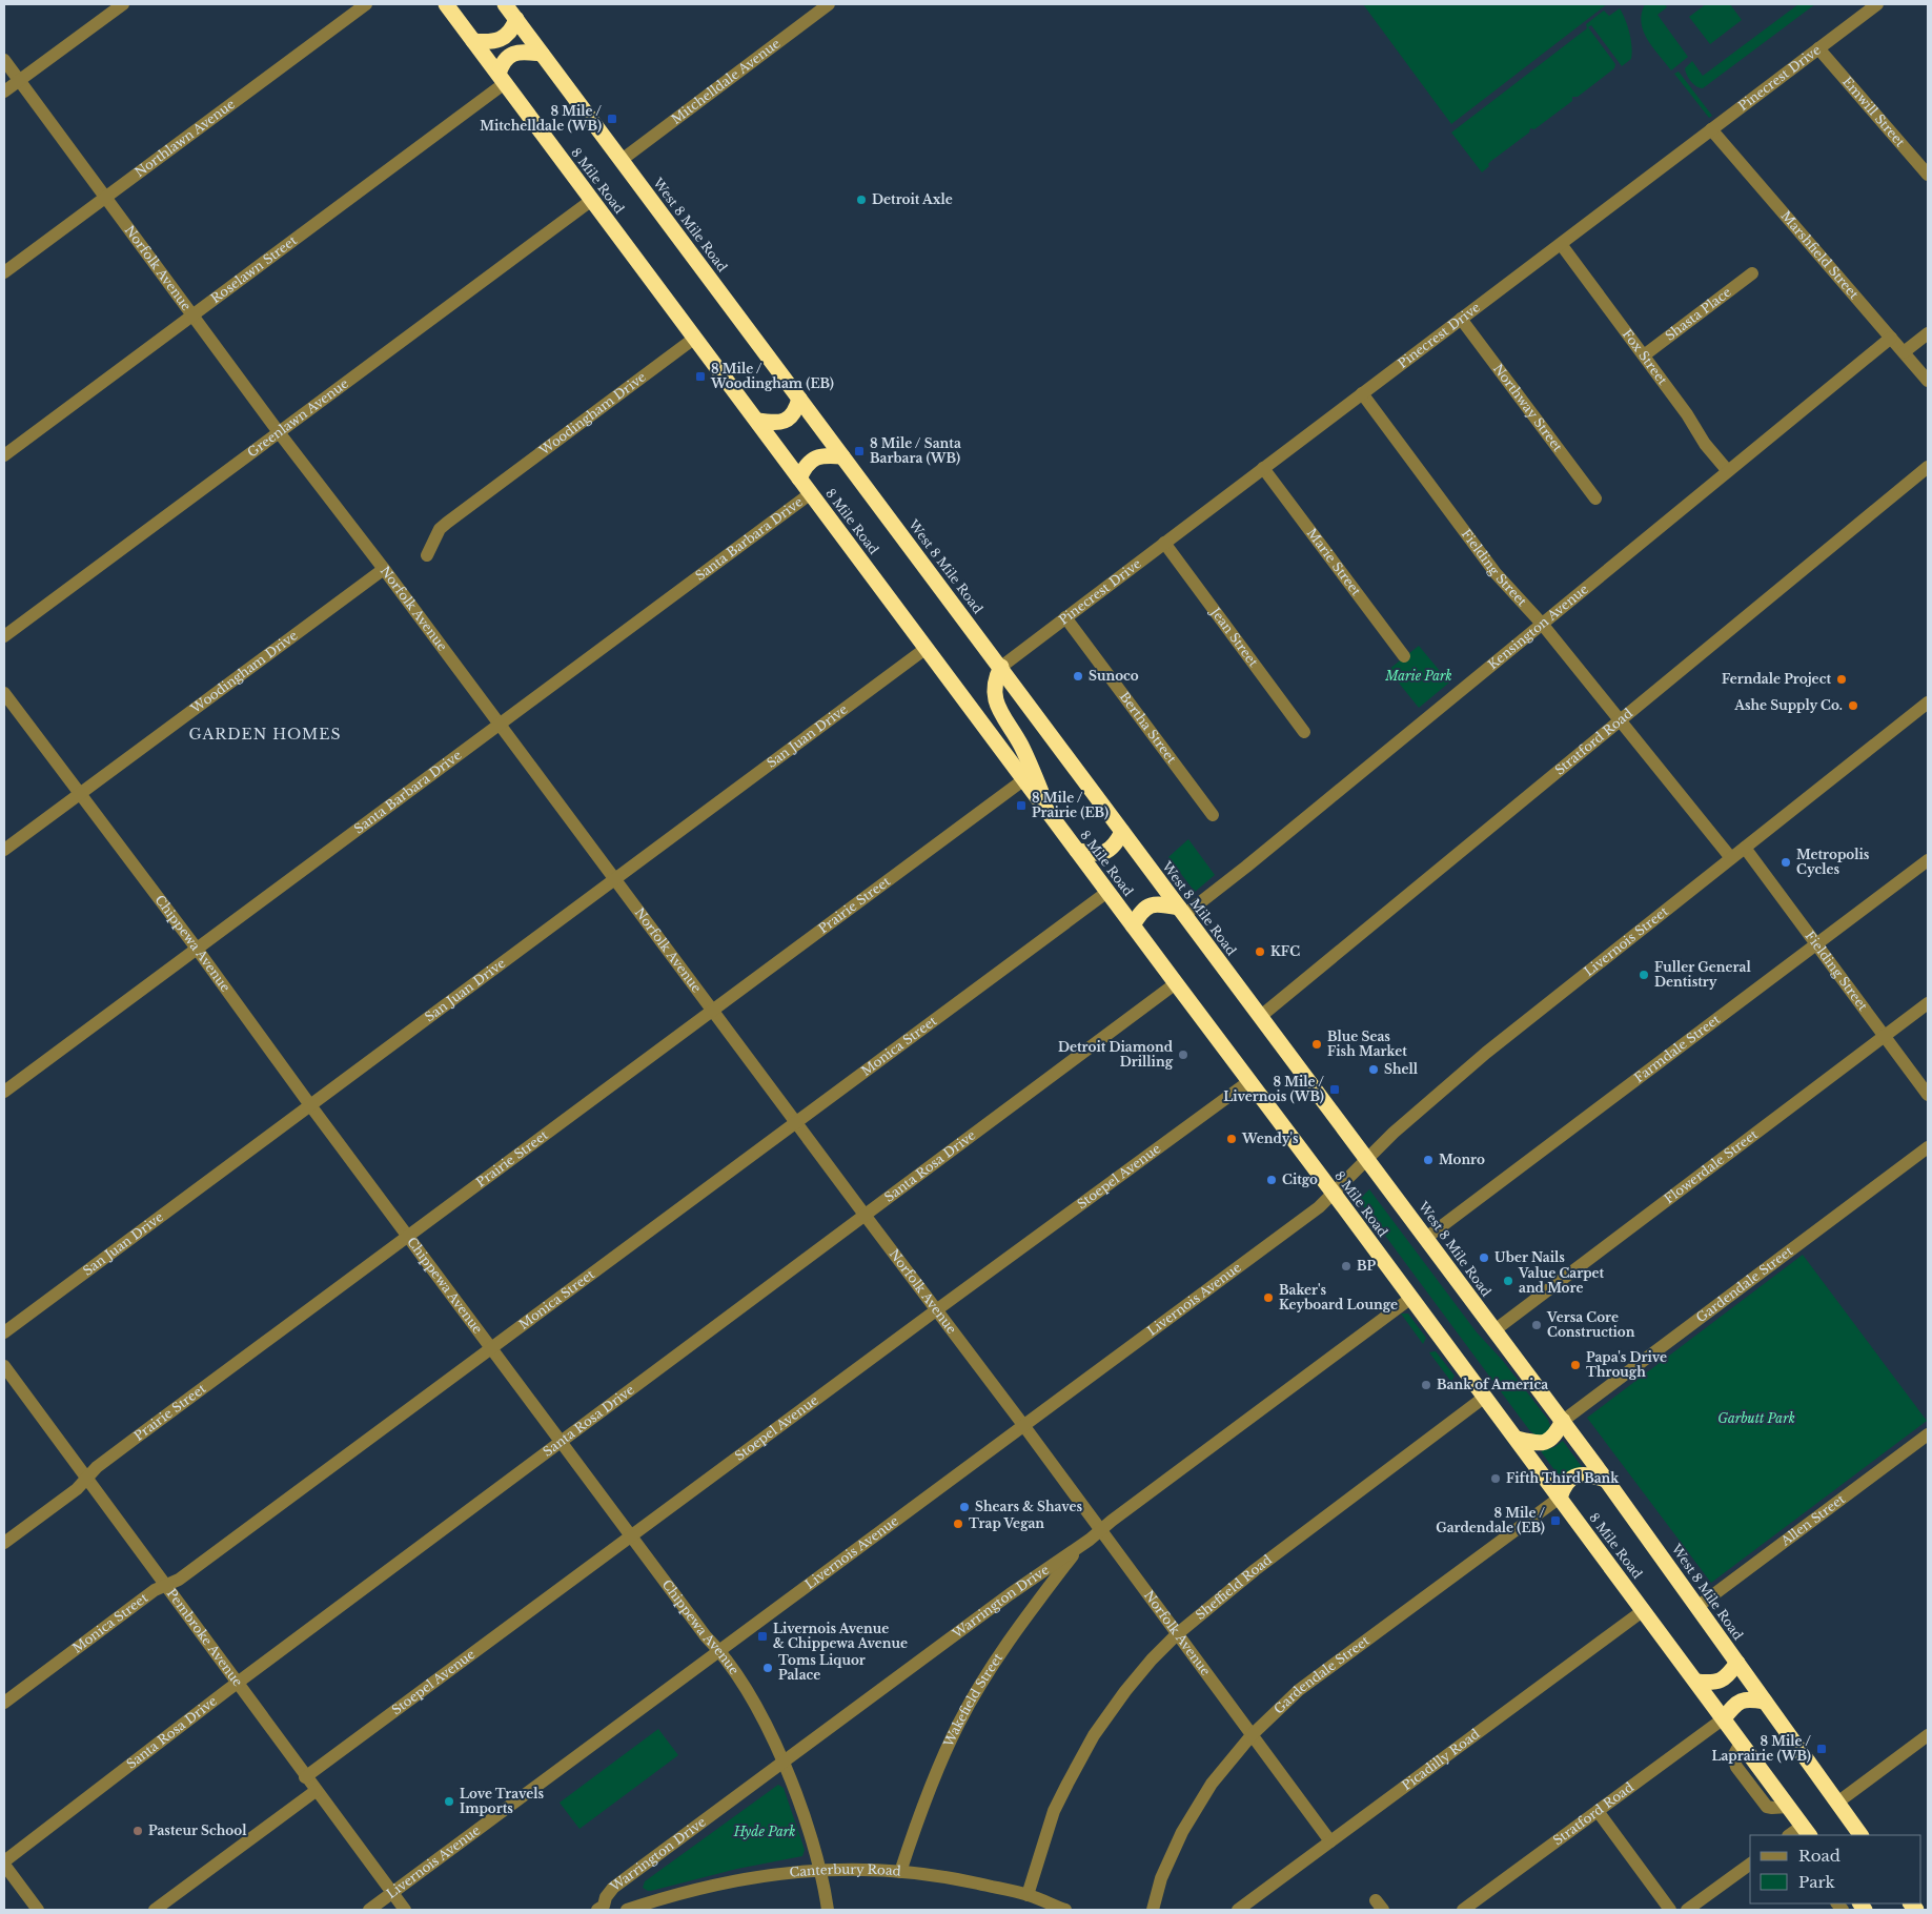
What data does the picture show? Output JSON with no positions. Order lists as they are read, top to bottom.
{
  "streets": {
    "highway": ["8 Mile Road", "West 8 Mile Road"],
    "street": [
      "Pinecrest Drive",
      "Mitchelldale Avenue",
      "Emwill Street",
      "Northlawn Avenue",
      "Marshfield Street",
      "Norfolk Avenue",
      "Roselawn Street",
      "Shasta Place",
      "Fox Street",
      "Northway Street",
      "Woodingham Drive",
      "Greenlawn Avenue",
      "Santa Barbara Drive",
      "Marie Street",
      "Fielding Street",
      "Kensington Avenue",
      "Jean Street",
      "Bertha Street",
      "San Juan Drive",
      "Stratford Road",
      "Prairie Street",
      "Livernois Street",
      "Chippewa Avenue",
      "Monica Street",
      "Farmdale Street",
      "Santa Rosa Drive",
      "Flowerdale Street",
      "Stoepel Avenue",
      "Gardendale Street",
      "Livernois Avenue",
      "Allen Street",
      "Sheffield Road",
      "Warrington Drive",
      "Pembroke Avenue",
      "Wakefield Street",
      "Picadilly Road",
      "Canterbury Road"
    ]
  },
  "crossings": [
    ["Pinecrest Drive", "Emwill Street"],
    ["Pinecrest Drive", "West 8 Mile Road"],
    ["Pinecrest Drive", "Marshfield Street"],
    ["Pinecrest Drive", "Fox Street"],
    ["Pinecrest Drive", "Northway Street"],
    ["Pinecrest Drive", "Marie Street"],
    ["Pinecrest Drive", "Fielding Street"],
    ["Pinecrest Drive", "Jean Street"],
    ["Pinecrest Drive", "Bertha Street"],
    ["Mitchelldale Avenue", "West 8 Mile Road"],
    ["Northlawn Avenue", "Norfolk Avenue"],
    ["8 Mile Road", "Roselawn Street"],
    ["8 Mile Road", "Woodingham Drive"],
    ["8 Mile Road", "Greenlawn Avenue"],
    ["8 Mile Road", "Santa Barbara Drive"],
    ["8 Mile Road", "San Juan Drive"],
    ["8 Mile Road", "Stratford Road"],
    ["8 Mile Road", "Prairie Street"],
    ["8 Mile Road", "Livernois Street"],
    ["8 Mile Road", "Monica Street"],
    ["8 Mile Road", "Santa Rosa Drive"],
    ["8 Mile Road", "Stoepel Avenue"],
    ["8 Mile Road", "Gardendale Street"],
    ["8 Mile Road", "Livernois Avenue"],
    ["8 Mile Road", "Sheffield Road"],
    ["8 Mile Road", "Warrington Drive"],
    ["8 Mile Road", "Picadilly Road"],
    ["West 8 Mile Road", "Kensington Avenue"],
    ["West 8 Mile Road", "Stratford Road"],
    ["West 8 Mile Road", "Livernois Street"],
    ["West 8 Mile Road", "Farmdale Street"],
    ["West 8 Mile Road", "Flowerdale Street"],
    ["West 8 Mile Road", "Gardendale Street"],
    ["West 8 Mile Road", "Allen Street"],
    ["Marshfield Street", "Kensington Avenue"],
    ["Norfolk Avenue", "Roselawn Street"],
    ["Norfolk Avenue", "Woodingham Drive"],
    ["Norfolk Avenue", "Greenlawn Avenue"],
    ["Norfolk Avenue", "Santa Barbara Drive"],
    ["Norfolk Avenue", "San Juan Drive"],
    ["Norfolk Avenue", "Prairie Street"],
    ["Norfolk Avenue", "Monica Street"],
    ["Norfolk Avenue", "Santa Rosa Drive"],
    ["Norfolk Avenue", "Stoepel Avenue"],
    ["Norfolk Avenue", "Gardendale Street"],
    ["Norfolk Avenue", "Livernois Avenue"],
    ["Norfolk Avenue", "Sheffield Road"],
    ["Norfolk Avenue", "Warrington Drive"],
    ["Norfolk Avenue", "Picadilly Road"],
    ["Shasta Place", "Fox Street"],
    ["Fox Street", "Kensington Avenue"],
    ["Woodingham Drive", "Chippewa Avenue"],
    ["Santa Barbara Drive", "Chippewa Avenue"],
    ["Fielding Street", "Kensington Avenue"],
    ["Fielding Street", "Stratford Road"],
    ["Fielding Street", "Livernois Street"],
    ["Fielding Street", "Farmdale Street"],
    ["Fielding Street", "Flowerdale Street"],
    ["San Juan Drive", "Chippewa Avenue"],
    ["Prairie Street", "Chippewa Avenue"],
    ["Prairie Street", "Pembroke Avenue"],
    ["Livernois Street", "Livernois Avenue"],
    ["Chippewa Avenue", "Monica Street"],
    ["Chippewa Avenue", "Santa Rosa Drive"],
    ["Chippewa Avenue", "Stoepel Avenue"],
    ["Chippewa Avenue", "Livernois Avenue"],
    ["Chippewa Avenue", "Warrington Drive"],
    ["Chippewa Avenue", "Canterbury Road"],
    ["Monica Street", "Pembroke Avenue"],
    ["Santa Rosa Drive", "Pembroke Avenue"],
    ["Stoepel Avenue", "Pembroke Avenue"],
    ["Livernois Avenue", "Pembroke Avenue"],
    ["Sheffield Road", "Canterbury Road"],
    ["Warrington Drive", "Wakefield Street"],
    ["Wakefield Street", "Canterbury Road"]
  ],
  "districts": ["GARDEN HOMES"],
  "parks": ["Marie Park", "Garbutt Park", "Hyde Park"],
  "places": {
    "transit": [
      "8 Mile / Mitchelldale (WB)",
      "8 Mile / Woodingham (EB)",
      "8 Mile / Santa Barbara (WB)",
      "8 Mile / Prairie (EB)",
      "8 Mile / Livernois (WB)",
      "8 Mile / Gardendale (EB)",
      "Livernois Avenue & Chippewa Avenue",
      "8 Mile / Laprairie (WB)"
    ],
    "other": [
      "Detroit Axle",
      "Sunoco",
      "Ferndale Project",
      "Ashe Supply Co.",
      "Metropolis Cycles",
      "KFC",
      "Fuller General Dentistry",
      "Blue Seas Fish Market",
      "Detroit Diamond Drilling",
      "Shell",
      "Wendy's",
      "Monro",
      "Citgo",
      "Uber Nails",
      "BP",
      "Value Carpet and More",
      "Baker's Keyboard Lounge",
      "Versa Core Construction",
      "Papa's Drive Through",
      "Bank of America",
      "Fifth Third Bank",
      "Shears & Shaves",
      "Trap Vegan",
      "Toms Liquor Palace",
      "Love Travels Imports",
      "Pasteur School"
    ]
  },
  "legend": ["Road", "Park"]
}
